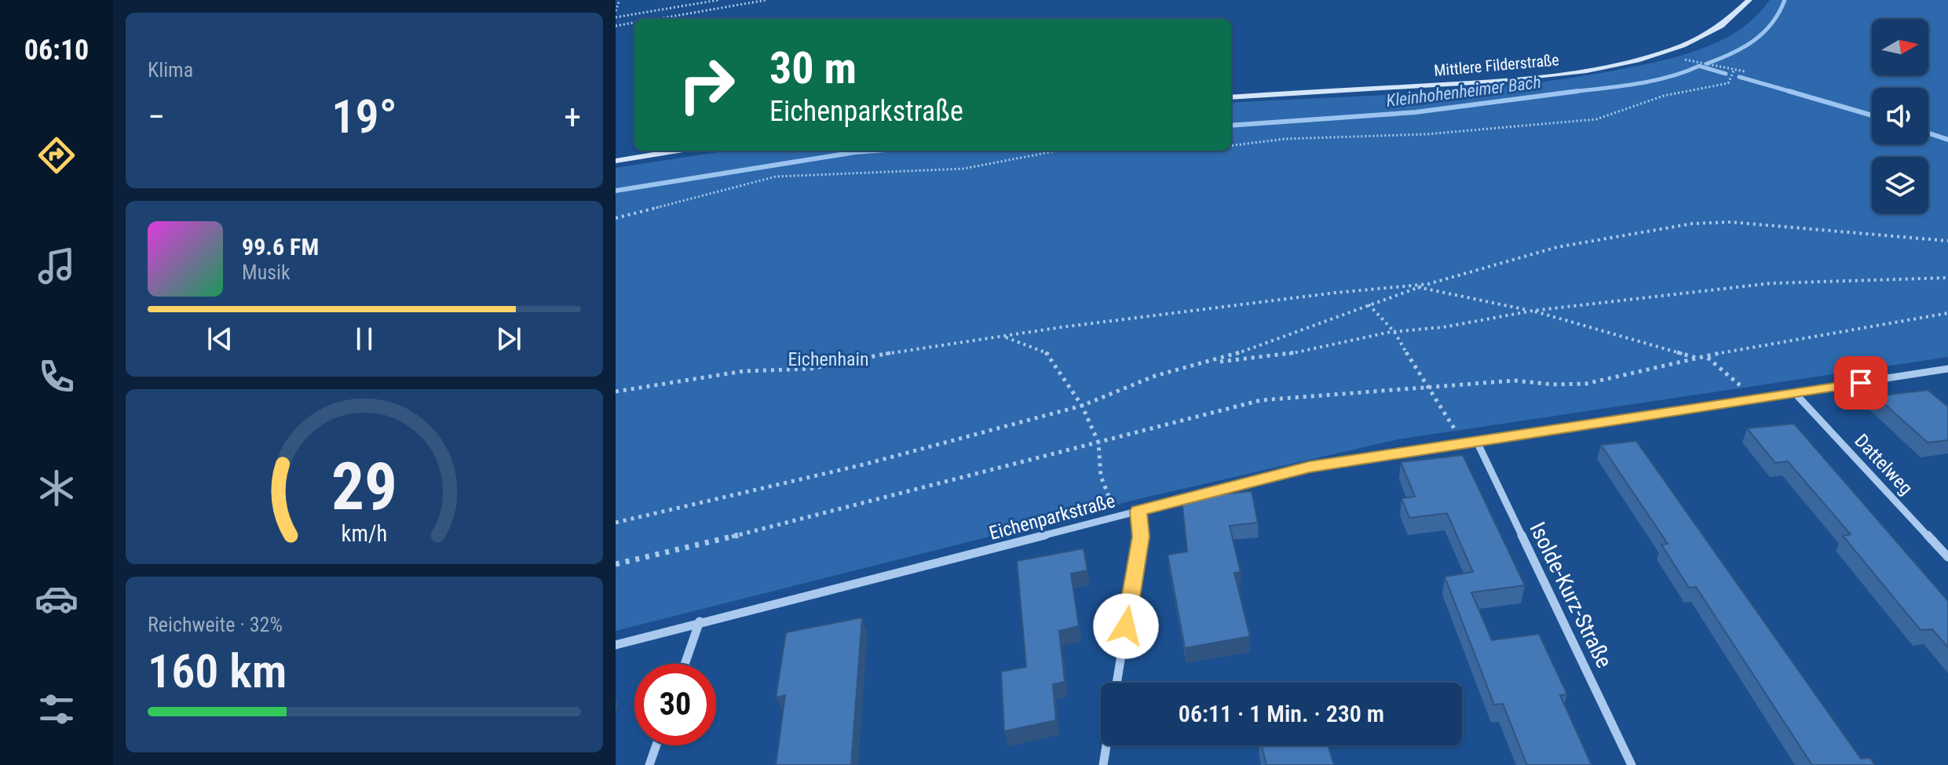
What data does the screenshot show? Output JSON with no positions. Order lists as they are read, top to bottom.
{
  "streets": {
    "main road": ["Mittlere Filderstraße"],
    "street": ["Dattelweg", "Eichenparkstraße", "Isolde-Kurz-Straße"]
  },
  "crossings": [
    ["Dattelweg", "Eichenparkstraße"],
    ["Eichenparkstraße", "Isolde-Kurz-Straße"]
  ],
  "water": ["Kleinhohenheimer Bach"],
  "parks": ["Eichenhain"],
  "north": "right",
  "page": {
    "tabs": "06:10",
    "tile": [
      "Klima",
      ["Reichweite · 32%", "160 km"]
    ],
    "turn": ["30 m", "Eichenparkstraße"],
    "heat": ["−", "19°", "+"],
    "song": ["99.6 FM", "Musik"],
    "limit": "30",
    "trip": "06:11 · 1 Min. · 230 m",
    "gauge": ["29", "km/h"]
  }
}
